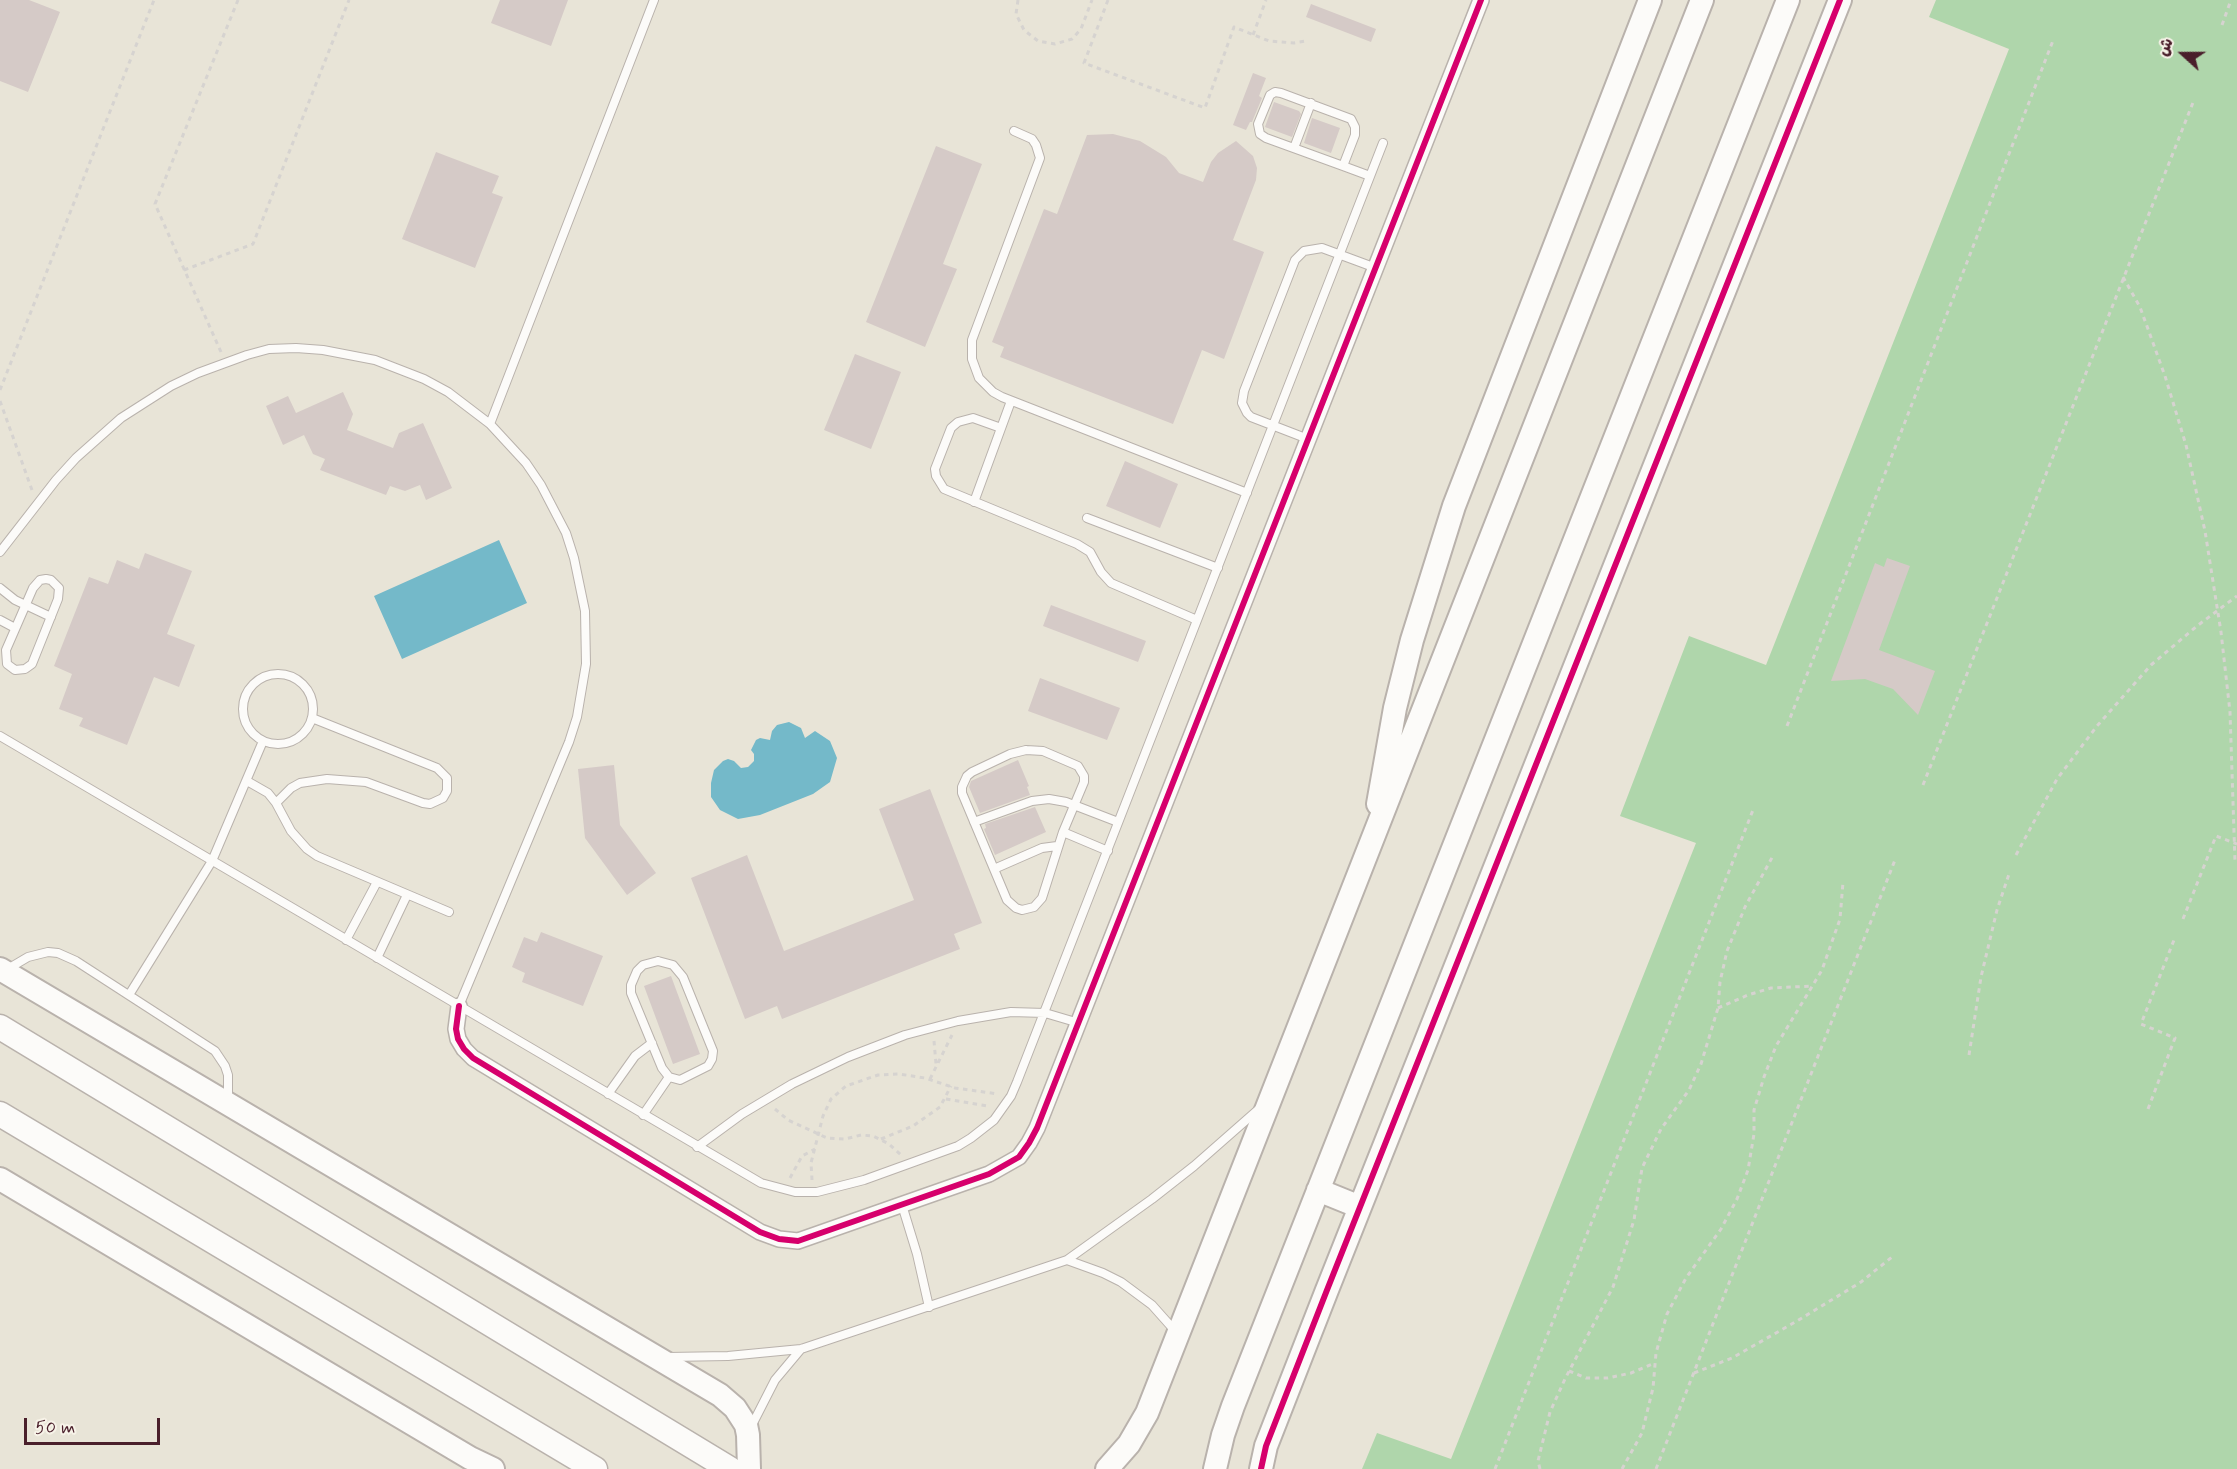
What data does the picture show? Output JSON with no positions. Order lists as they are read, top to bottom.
{
  "scale_bar": "50 m",
  "north": "left"
}
